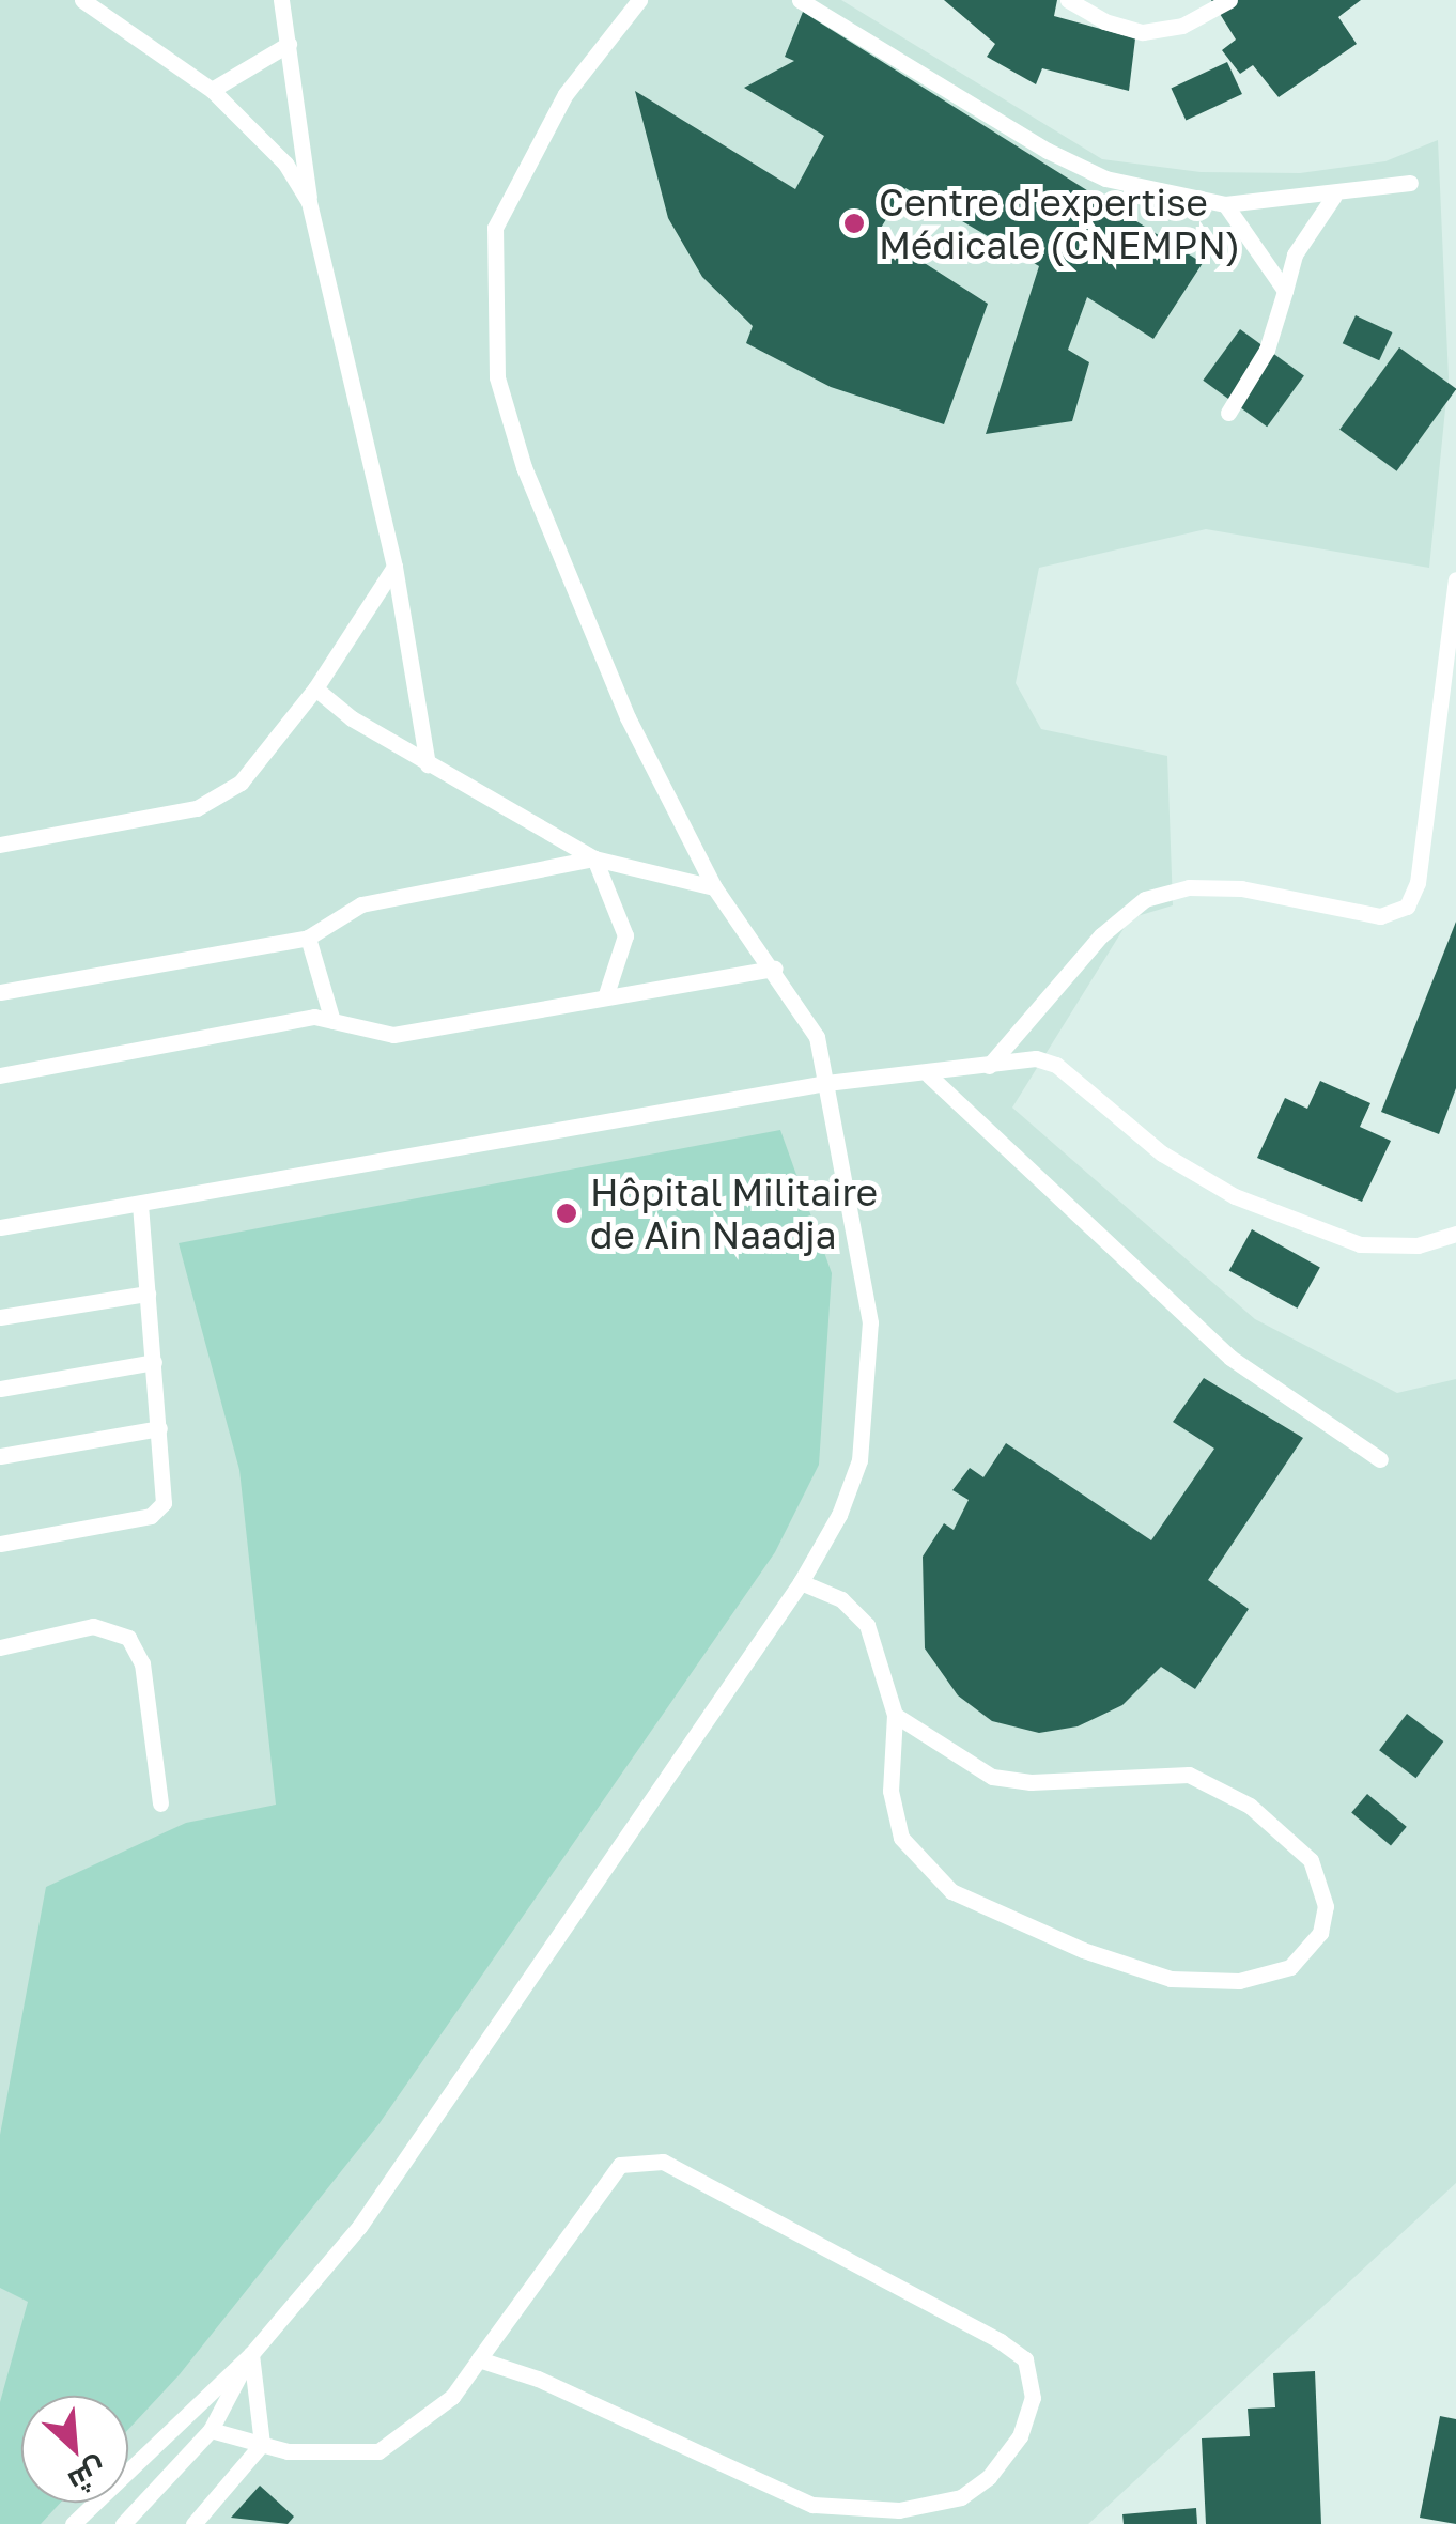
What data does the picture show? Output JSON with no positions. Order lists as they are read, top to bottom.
{
  "places": ["Centre d'expertise Médicale (CNEMPN)", "Hôpital Militaire de Ain Naadja"],
  "north": "bottom right"
}
